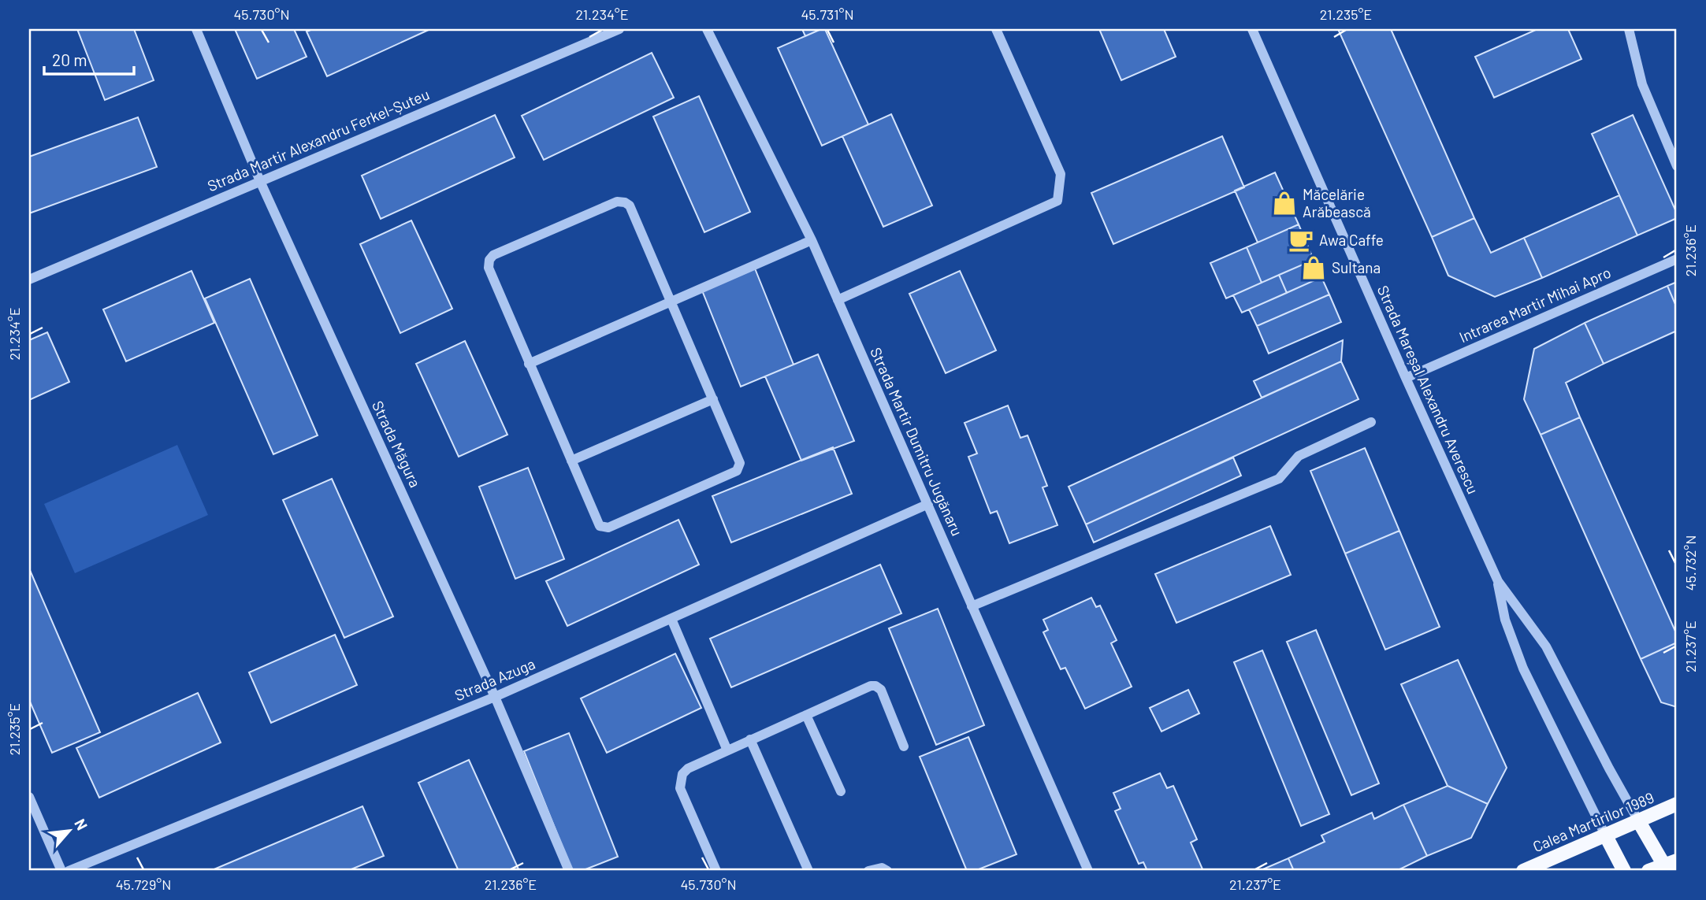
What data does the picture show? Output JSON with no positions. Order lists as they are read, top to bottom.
{
  "streets": {
    "main road": ["Calea Martirilor 1989"],
    "street": [
      "Strada Martir Alexandru Ferkel-Șuteu",
      "Intrarea Martir Mihai Apro",
      "Strada Mareșal Alexandru Averescu",
      "Strada Martir Dumitru Jugănaru",
      "Strada Măgura",
      "Strada Azuga"
    ]
  },
  "crossings": [
    ["Strada Martir Alexandru Ferkel-Șuteu", "Strada Măgura"],
    ["Intrarea Martir Mihai Apro", "Strada Mareșal Alexandru Averescu"],
    ["Strada Mareșal Alexandru Averescu", "Calea Martirilor 1989"],
    ["Strada Martir Dumitru Jugănaru", "Strada Azuga"],
    ["Strada Măgura", "Strada Azuga"]
  ],
  "places": {
    "shop": ["Măcelărie Arăbească", "Sultana"],
    "cafe": ["Awa Caffe"]
  },
  "scale_bar": "20 m",
  "north": "top right",
  "coordinates": [
    "45.730°N",
    "21.234°E",
    "45.731°N",
    "21.235°E",
    "21.236°E",
    "45.732°N",
    "21.237°E",
    "45.729°N"
  ]
}
